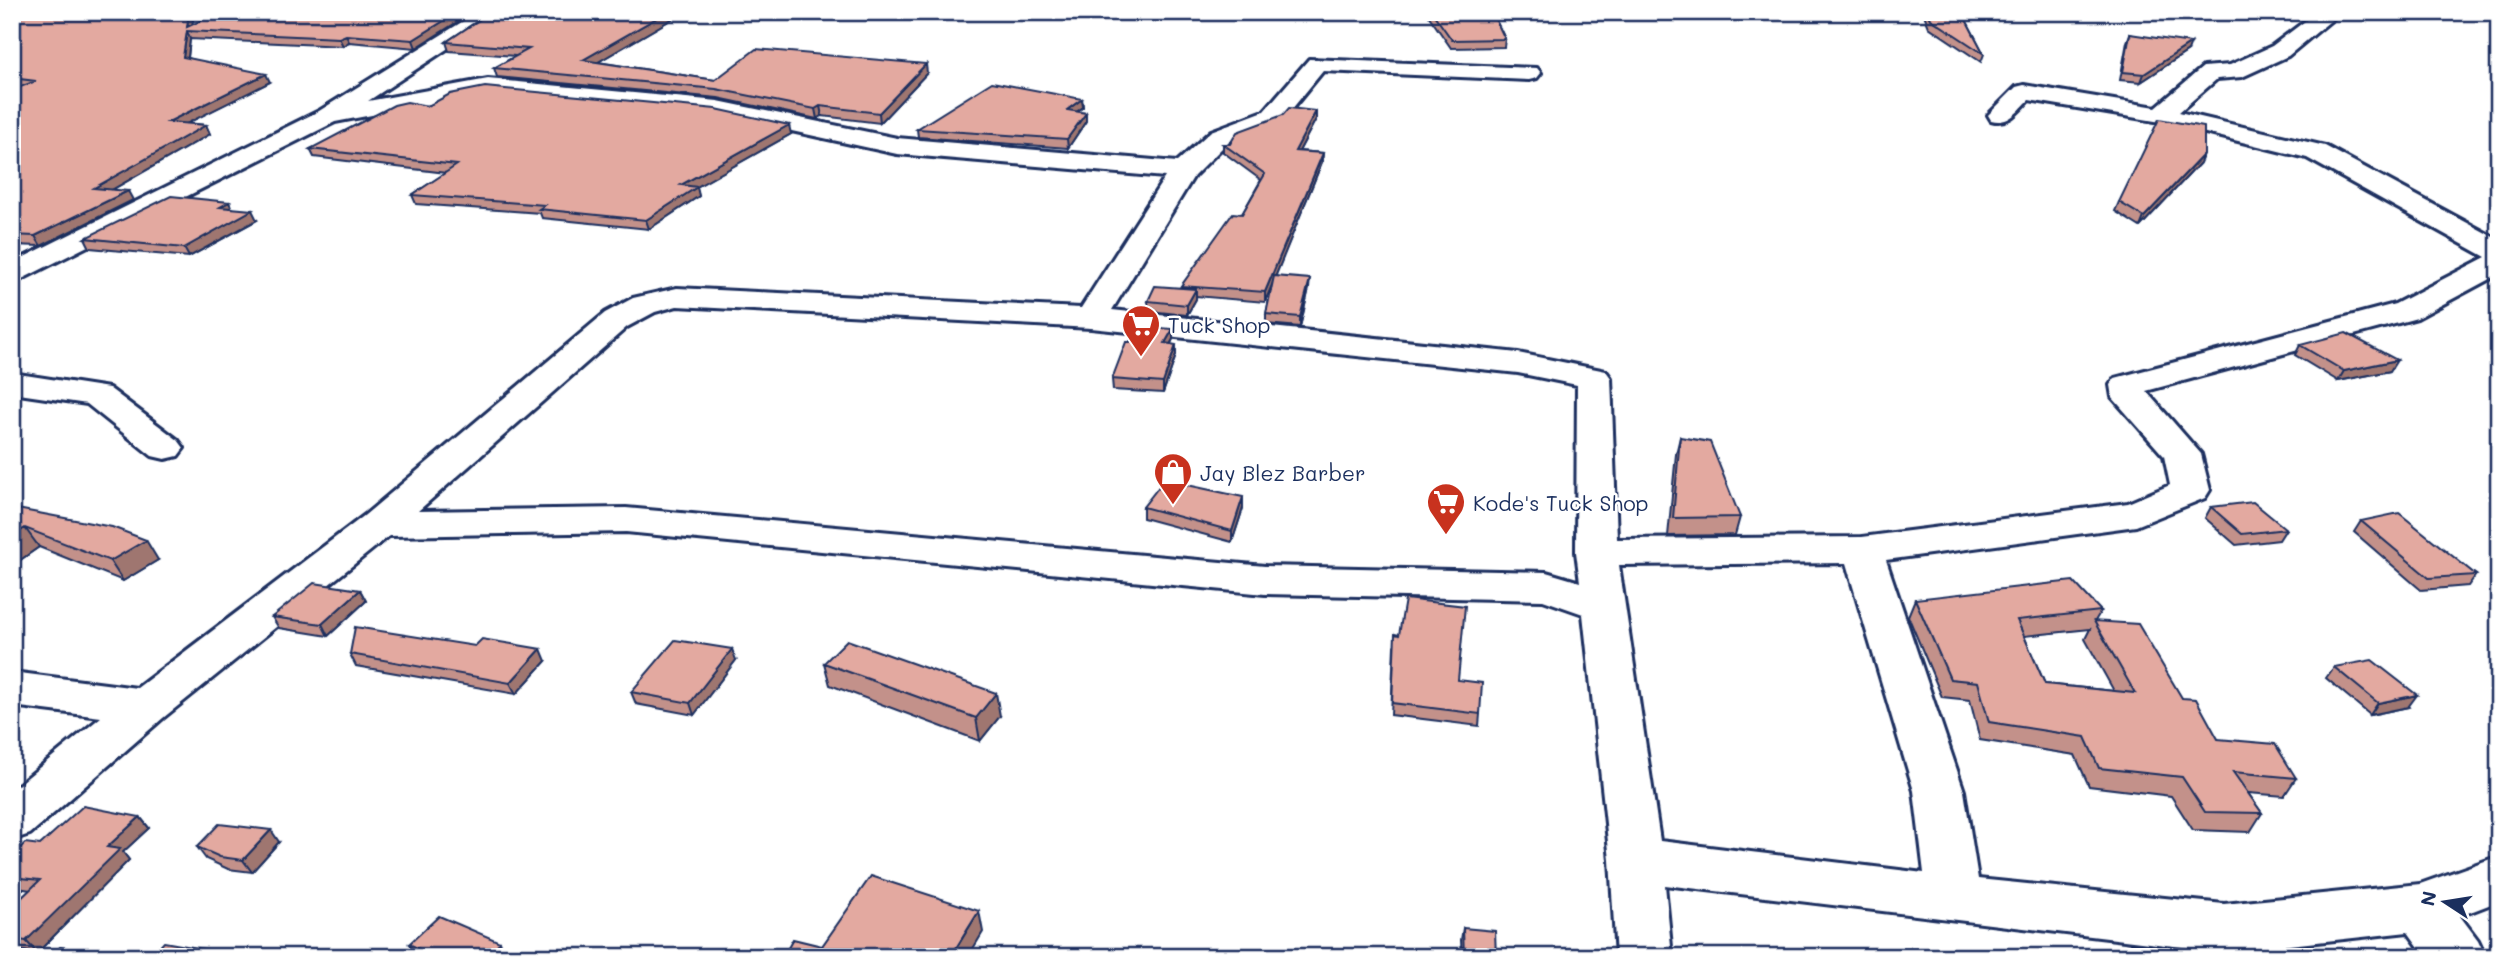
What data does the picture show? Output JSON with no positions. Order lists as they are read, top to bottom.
{
  "places": {
    "supermarket": ["Tuck Shop", "Kode's Tuck Shop"],
    "shop": ["Jay Blez Barber"]
  },
  "north": "left"
}
